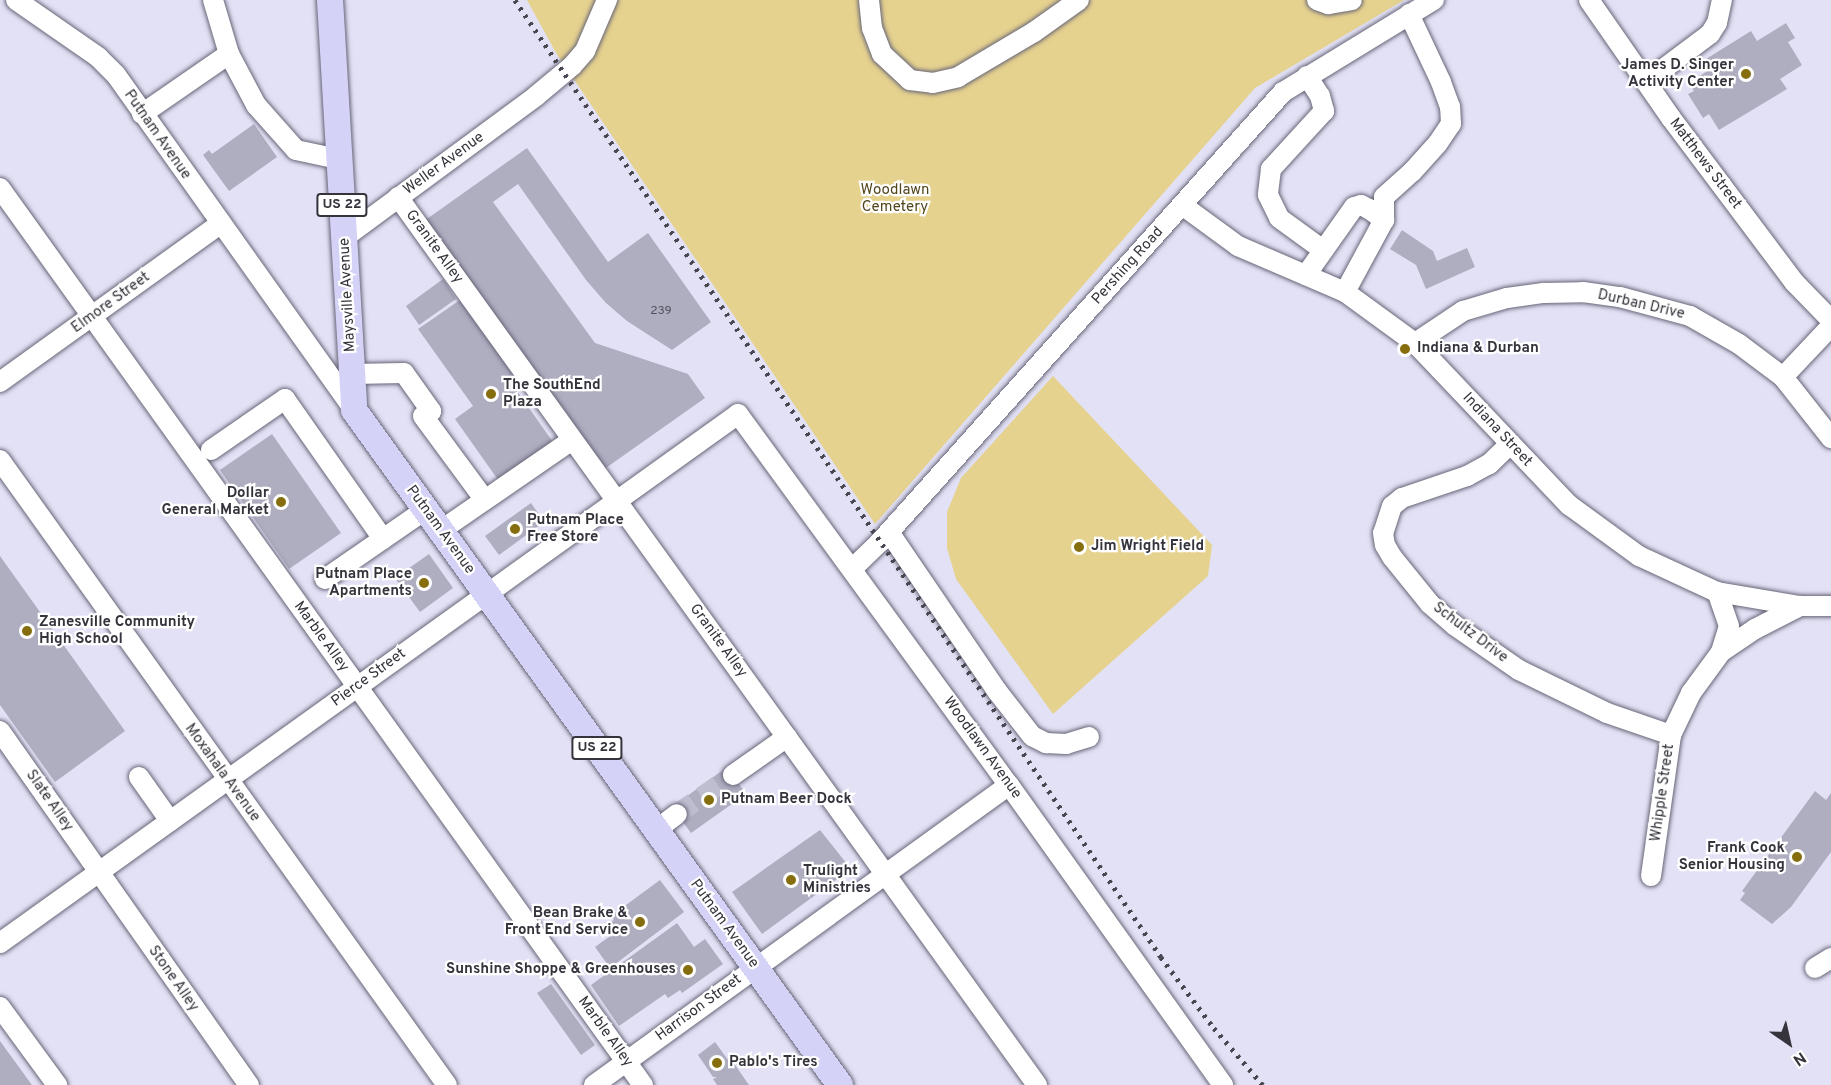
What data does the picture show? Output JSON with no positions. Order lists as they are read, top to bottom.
{
  "streets": {
    "main road": ["Putnam Avenue", "US 22", "Maysville Avenue"],
    "street": [
      "Weller Avenue",
      "Matthews Street",
      "Granite Alley",
      "Pershing Road",
      "Elmore Street",
      "Durban Drive",
      "Indiana Street",
      "Schultz Drive",
      "Marble Alley",
      "Pierce Street",
      "Woodlawn Avenue",
      "Moxahala Avenue",
      "Whipple Street",
      "Slate Alley",
      "Stone Alley",
      "Harrison Street"
    ]
  },
  "crossings": [
    ["Putnam Avenue", "Maysville Avenue"],
    ["Putnam Avenue", "Elmore Street"],
    ["Putnam Avenue", "Pierce Street"],
    ["Putnam Avenue", "Harrison Street"],
    ["Weller Avenue", "Granite Alley"],
    ["Weller Avenue", "Maysville Avenue"],
    ["Granite Alley", "Pierce Street"],
    ["Granite Alley", "Harrison Street"],
    ["Pershing Road", "Indiana Street"],
    ["Pershing Road", "Woodlawn Avenue"],
    ["Elmore Street", "Marble Alley"],
    ["Durban Drive", "Indiana Street"],
    ["Indiana Street", "Schultz Drive"],
    ["Indiana Street", "Whipple Street"],
    ["Schultz Drive", "Whipple Street"],
    ["Marble Alley", "Pierce Street"],
    ["Marble Alley", "Harrison Street"],
    ["Pierce Street", "Woodlawn Avenue"],
    ["Pierce Street", "Moxahala Avenue"],
    ["Pierce Street", "Slate Alley"],
    ["Pierce Street", "Stone Alley"],
    ["Woodlawn Avenue", "Harrison Street"],
    ["Slate Alley", "Stone Alley"]
  ],
  "parks": ["Woodlawn Cemetery"],
  "places": [
    "James D. Singer Activity Center",
    "Indiana & Durban",
    "The SouthEnd Plaza",
    "Dollar General Market",
    "Putnam Place Free Store",
    "Jim Wright Field",
    "Putnam Place Apartments",
    "Zanesville Community High School",
    "Putnam Beer Dock",
    "Frank Cook Senior Housing",
    "Trulight Ministries",
    "Bean Brake & Front End Service",
    "Sunshine Shoppe & Greenhouses",
    "Pablo's Tires"
  ],
  "house_numbers": ["239"],
  "north": "bottom right"
}
